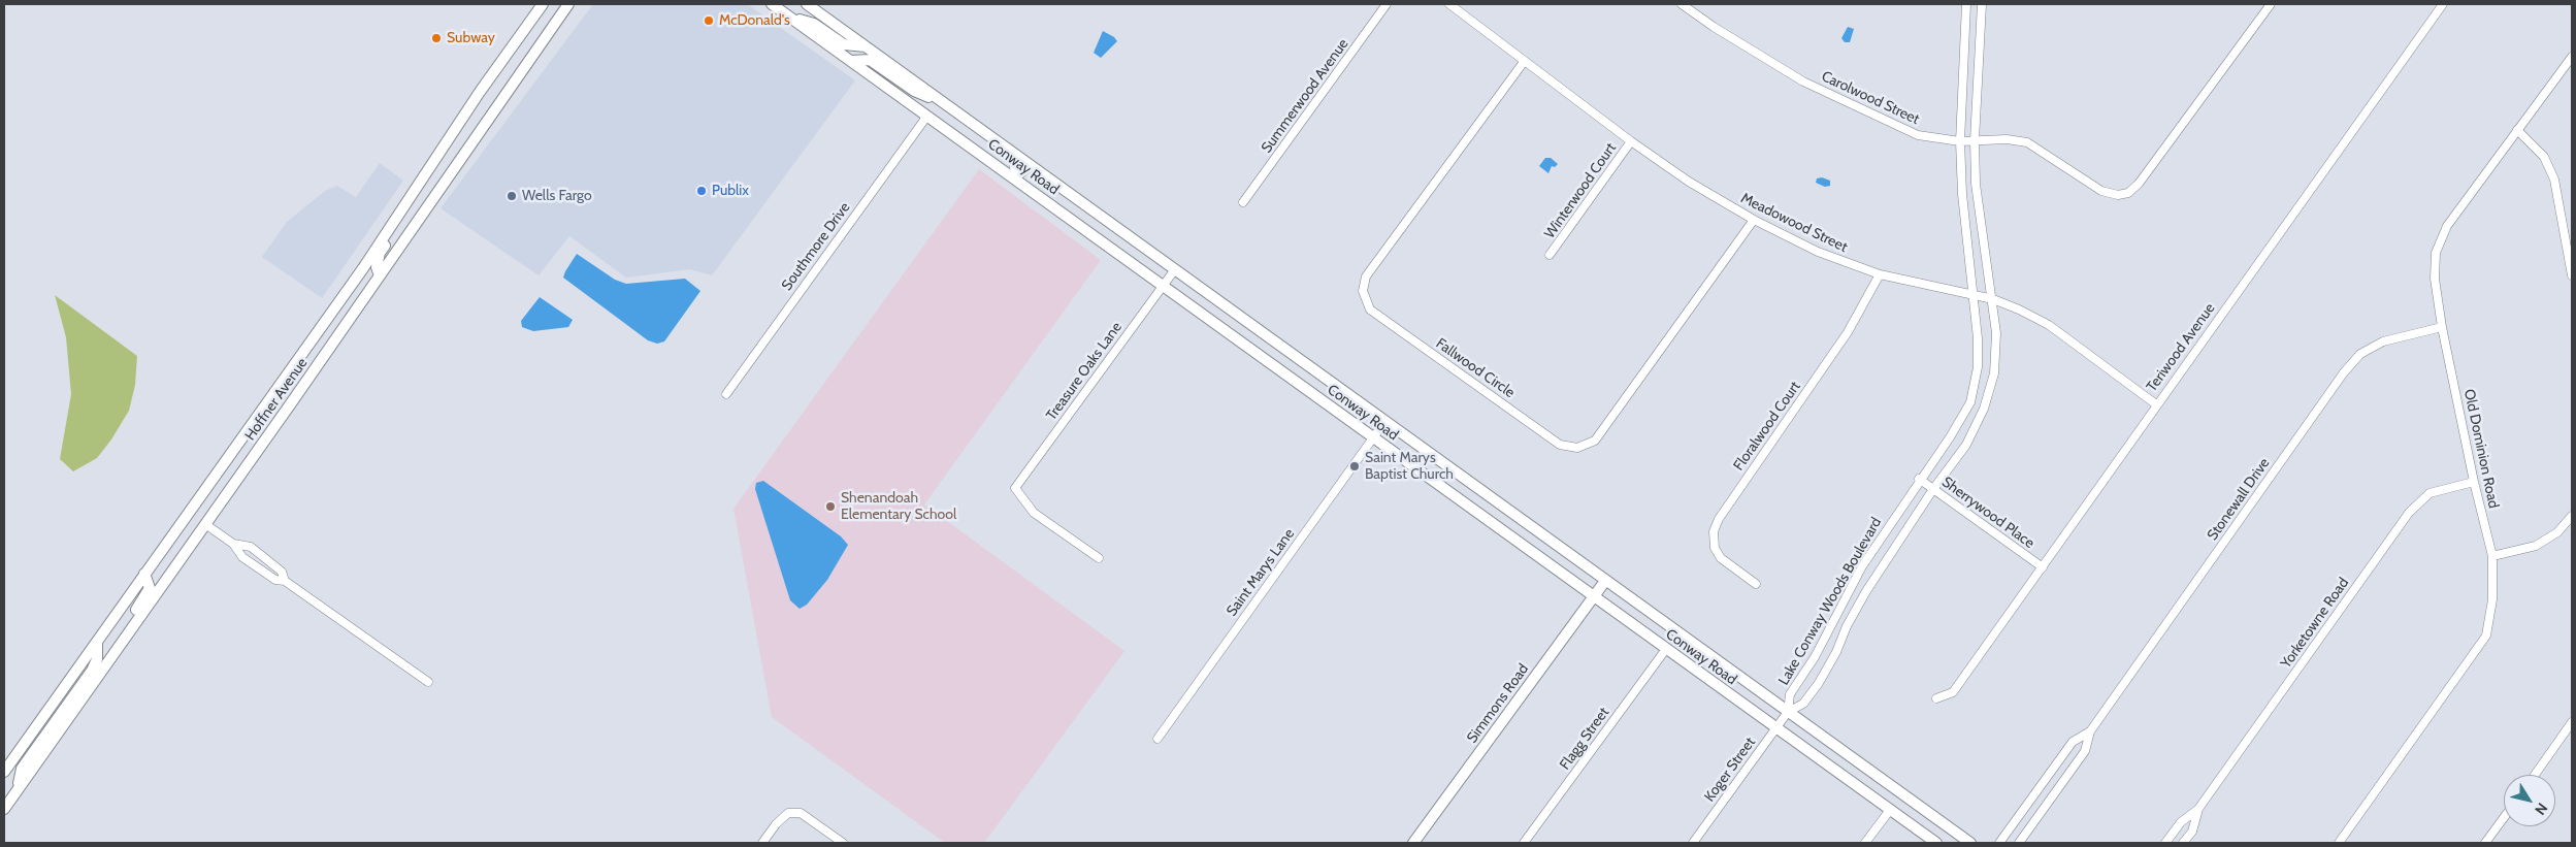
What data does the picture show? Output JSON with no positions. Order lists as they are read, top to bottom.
{
  "streets": {
    "main road": ["Conway Road", "Hoffner Avenue", "Simmons Road"],
    "street": [
      "Summerwood Avenue",
      "Carolwood Street",
      "Winterwood Court",
      "Meadowood Street",
      "Southmore Drive",
      "Teriwood Avenue",
      "Fallwood Circle",
      "Treasure Oaks Lane",
      "Floralwood Court",
      "Old Dominion Road",
      "Stonewall Drive",
      "Sherrywood Place",
      "Saint Marys Lane",
      "Lake Conway Woods Boulevard",
      "Yorketowne Road",
      "Flagg Street",
      "Koger Street"
    ]
  },
  "crossings": [
    ["Carolwood Street", "Lake Conway Woods Boulevard"],
    ["Conway Road", "Southmore Drive"],
    ["Conway Road", "Treasure Oaks Lane"],
    ["Conway Road", "Saint Marys Lane"],
    ["Conway Road", "Lake Conway Woods Boulevard"],
    ["Conway Road", "Simmons Road"],
    ["Conway Road", "Flagg Street"],
    ["Conway Road", "Koger Street"],
    ["Winterwood Court", "Meadowood Street"],
    ["Meadowood Street", "Teriwood Avenue"],
    ["Meadowood Street", "Fallwood Circle"],
    ["Meadowood Street", "Floralwood Court"],
    ["Meadowood Street", "Lake Conway Woods Boulevard"],
    ["Teriwood Avenue", "Sherrywood Place"],
    ["Old Dominion Road", "Stonewall Drive"],
    ["Old Dominion Road", "Yorketowne Road"],
    ["Sherrywood Place", "Lake Conway Woods Boulevard"],
    ["Lake Conway Woods Boulevard", "Koger Street"]
  ],
  "places": [
    "McDonald's",
    "Subway",
    "Publix",
    "Wells Fargo",
    "Saint Marys Baptist Church",
    "Shenandoah Elementary School"
  ],
  "north": "bottom right"
}
